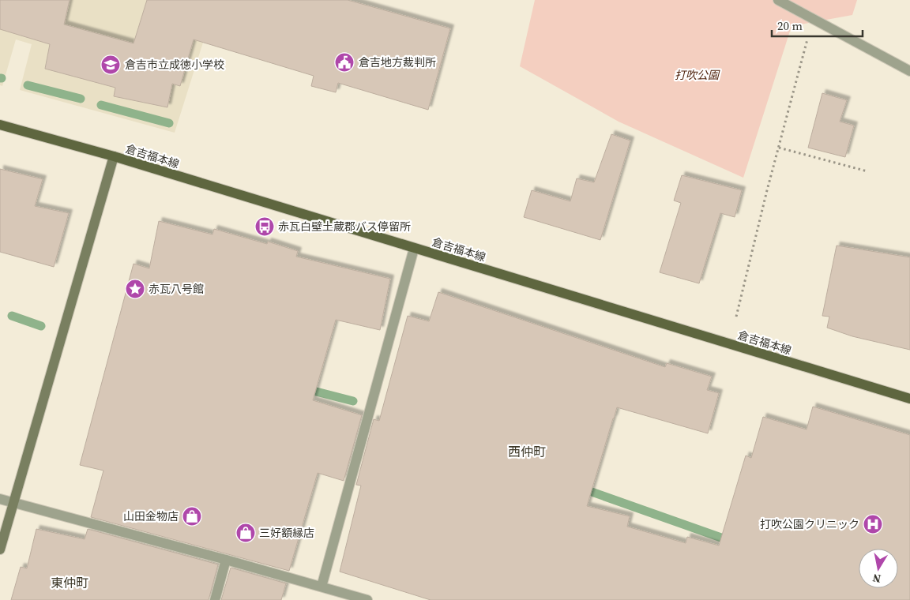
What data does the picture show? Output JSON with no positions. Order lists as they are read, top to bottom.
{
  "streets": {
    "main road": ["倉吉福本線"]
  },
  "districts": ["西仲町", "東仲町"],
  "parks": ["打吹公園"],
  "places": {
    "public building": ["倉吉地方裁判所"],
    "school or university": ["倉吉市立成徳小学校"],
    "bus stop": ["赤瓦白壁土蔵郡バス停留所"],
    "place": ["赤瓦八号館"],
    "shop": ["山田金物店", "三好額縁店"],
    "hospital": ["打吹公園クリニック"]
  },
  "scale_bar": "20 m",
  "north": "bottom"
}
